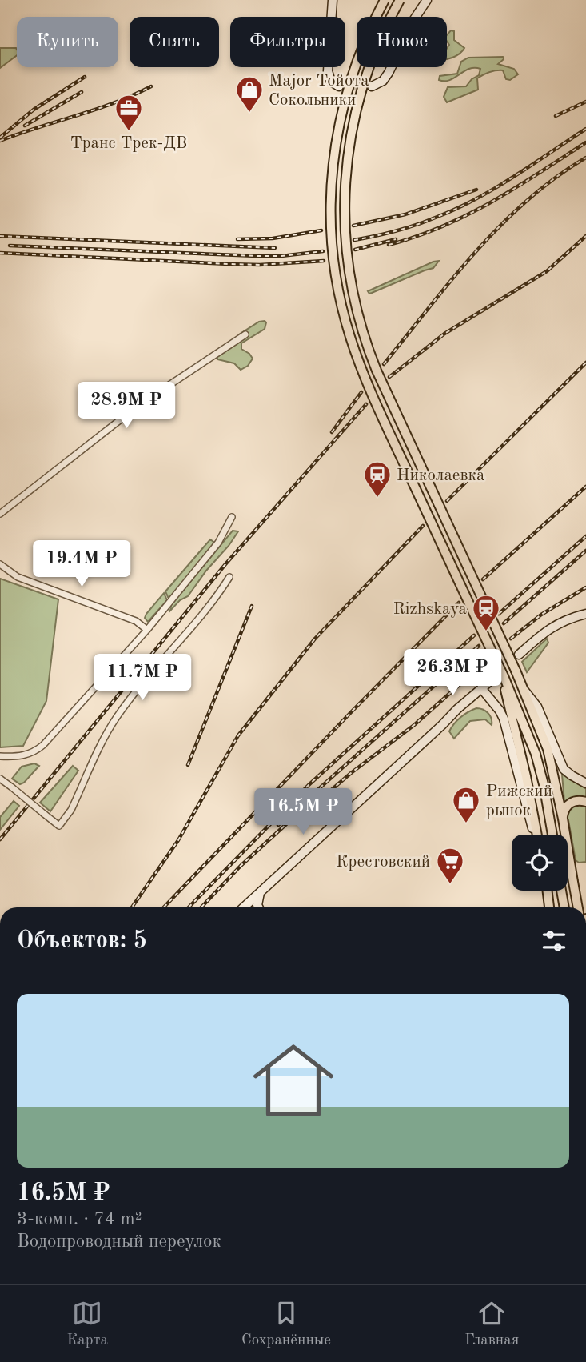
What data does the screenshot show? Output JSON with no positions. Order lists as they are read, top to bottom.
{
  "places": {
    "shop": ["Major Тойота Сокольники", "Рижский рынок"],
    "office": ["Транс Трек-ДВ"],
    "station": ["Николаевка", "Rizhskaya"],
    "supermarket": ["Крестовский"]
  },
  "page": {
    "chip": [
      "Купить",
      "Снять",
      "Фильтры",
      "Новое"
    ],
    "price": [
      "28.9M ₽",
      "19.4M ₽",
      "26.3M ₽",
      "11.7M ₽",
      "16.5M ₽"
    ],
    "heading": "Объектов: 5",
    "list": [
      {
        "name": "16.5M ₽",
        "note": "3-комн. · 74 m² · Водопроводный переулок"
      }
    ],
    "tabs": ["Карта", "Сохранённые", "Главная"]
  }
}
